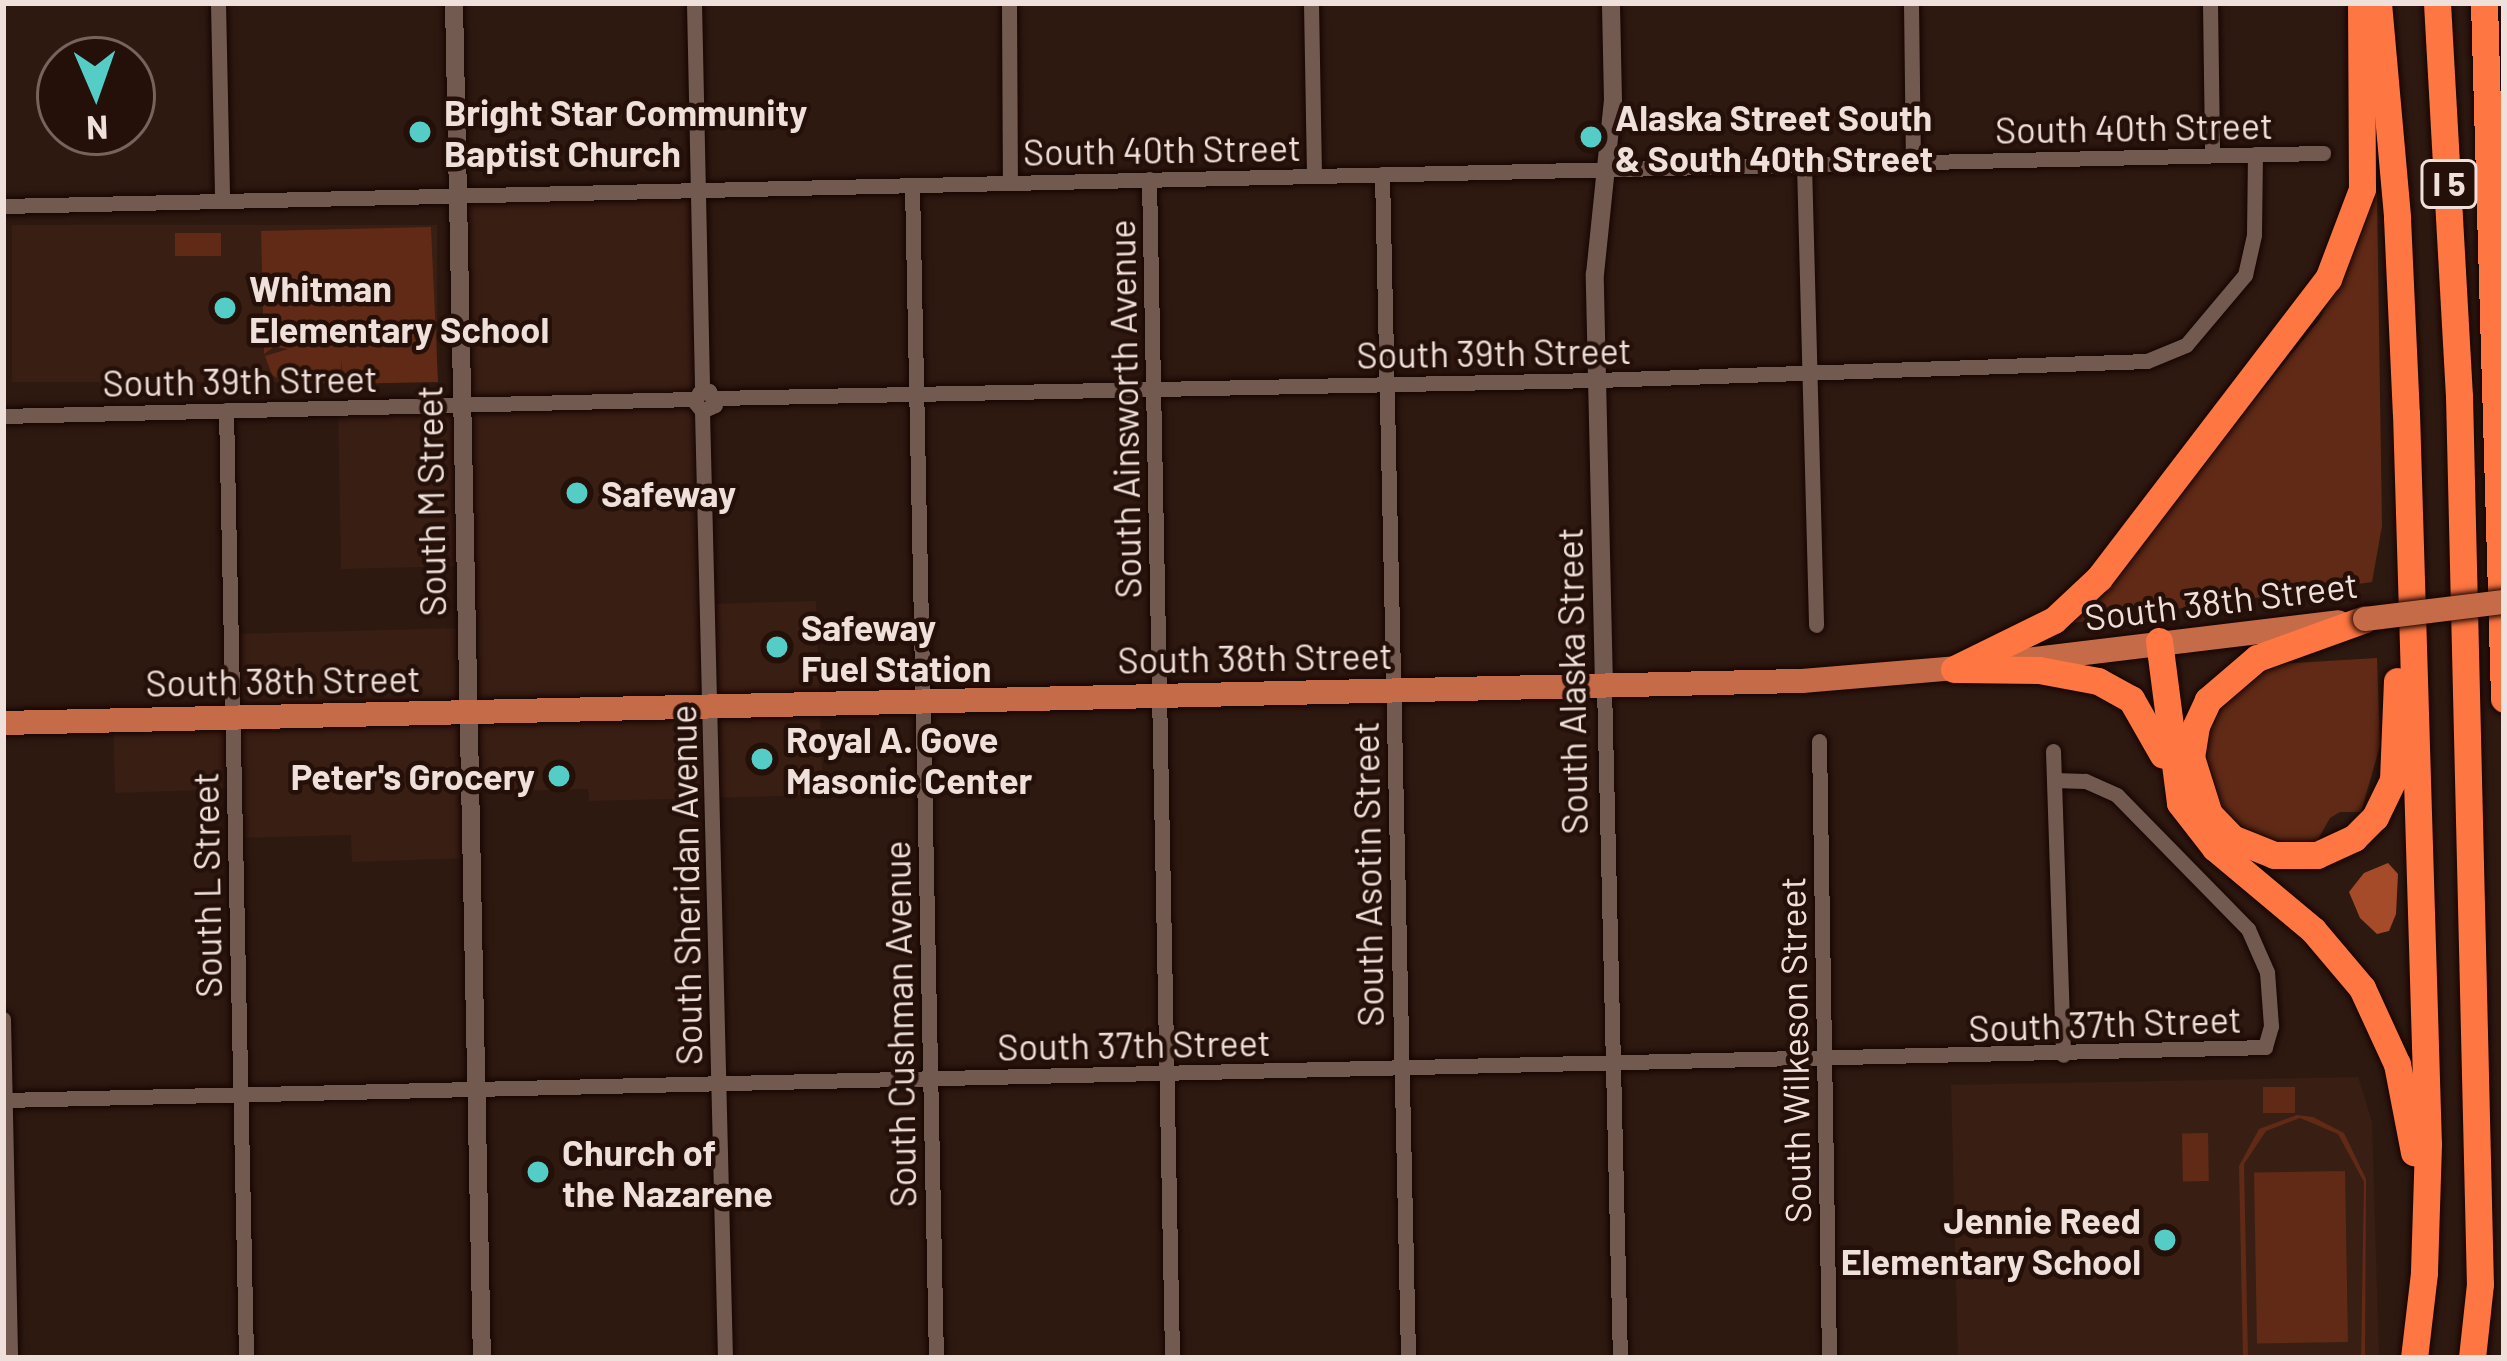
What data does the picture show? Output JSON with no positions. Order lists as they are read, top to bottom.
{
  "streets": {
    "highway": ["I 5"],
    "main road": ["South 38th Street"],
    "street": [
      "South 40th Street",
      "South 39th Street",
      "South Ainsworth Avenue",
      "South M Street",
      "South Alaska Street",
      "South Asotin Street",
      "South L Street",
      "South Sheridan Avenue",
      "South 37th Street",
      "South Cushman Avenue",
      "South Wilkeson Street"
    ]
  },
  "crossings": [
    ["South 40th Street", "South 39th Street"],
    ["South 40th Street", "South Ainsworth Avenue"],
    ["South 40th Street", "South M Street"],
    ["South 40th Street", "South Alaska Street"],
    ["South 40th Street", "South Asotin Street"],
    ["South 40th Street", "South Sheridan Avenue"],
    ["South 40th Street", "South Cushman Avenue"],
    ["South 39th Street", "South Ainsworth Avenue"],
    ["South 39th Street", "South M Street"],
    ["South 39th Street", "South Alaska Street"],
    ["South 39th Street", "South Asotin Street"],
    ["South 39th Street", "South L Street"],
    ["South 39th Street", "South Sheridan Avenue"],
    ["South 39th Street", "South Cushman Avenue"],
    ["South Ainsworth Avenue", "South 38th Street"],
    ["South Ainsworth Avenue", "South 37th Street"],
    ["South M Street", "South 38th Street"],
    ["South M Street", "South 37th Street"],
    ["South 38th Street", "South Alaska Street"],
    ["South 38th Street", "South Asotin Street"],
    ["South 38th Street", "South L Street"],
    ["South 38th Street", "South Sheridan Avenue"],
    ["South 38th Street", "South Cushman Avenue"],
    ["South Alaska Street", "South 37th Street"],
    ["South Asotin Street", "South 37th Street"],
    ["South L Street", "South 37th Street"],
    ["South Sheridan Avenue", "South 37th Street"],
    ["South 37th Street", "South Cushman Avenue"],
    ["South 37th Street", "South Wilkeson Street"]
  ],
  "places": [
    "Bright Star Community Baptist Church",
    "Alaska Street South & South 40th Street",
    "Whitman Elementary School",
    "Safeway",
    "Safeway Fuel Station",
    "Royal A. Gove Masonic Center",
    "Peter's Grocery",
    "Church of the Nazarene",
    "Jennie Reed Elementary School"
  ],
  "north": "bottom"
}
